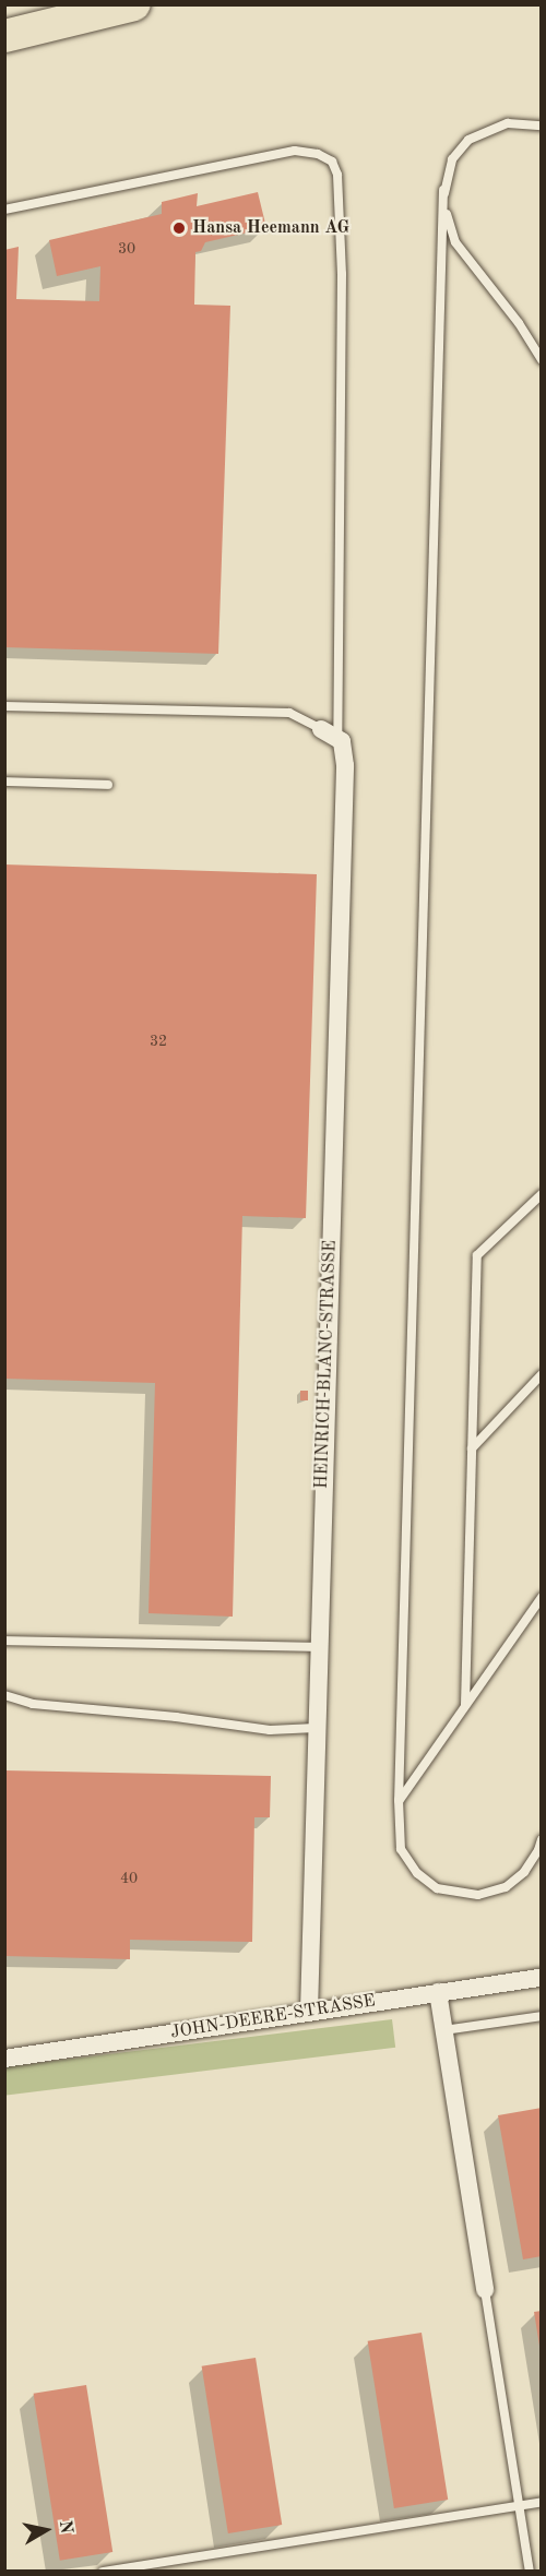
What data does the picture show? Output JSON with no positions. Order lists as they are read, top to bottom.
{
  "streets": {
    "street": ["HEINRICH-BLANC-STRASSE", "JOHN-DEERE-STRASSE"]
  },
  "crossings": [
    ["HEINRICH-BLANC-STRASSE", "JOHN-DEERE-STRASSE"]
  ],
  "places": ["Hansa Heemann AG"],
  "house_numbers": ["30", "32", "40"],
  "north": "right"
}
